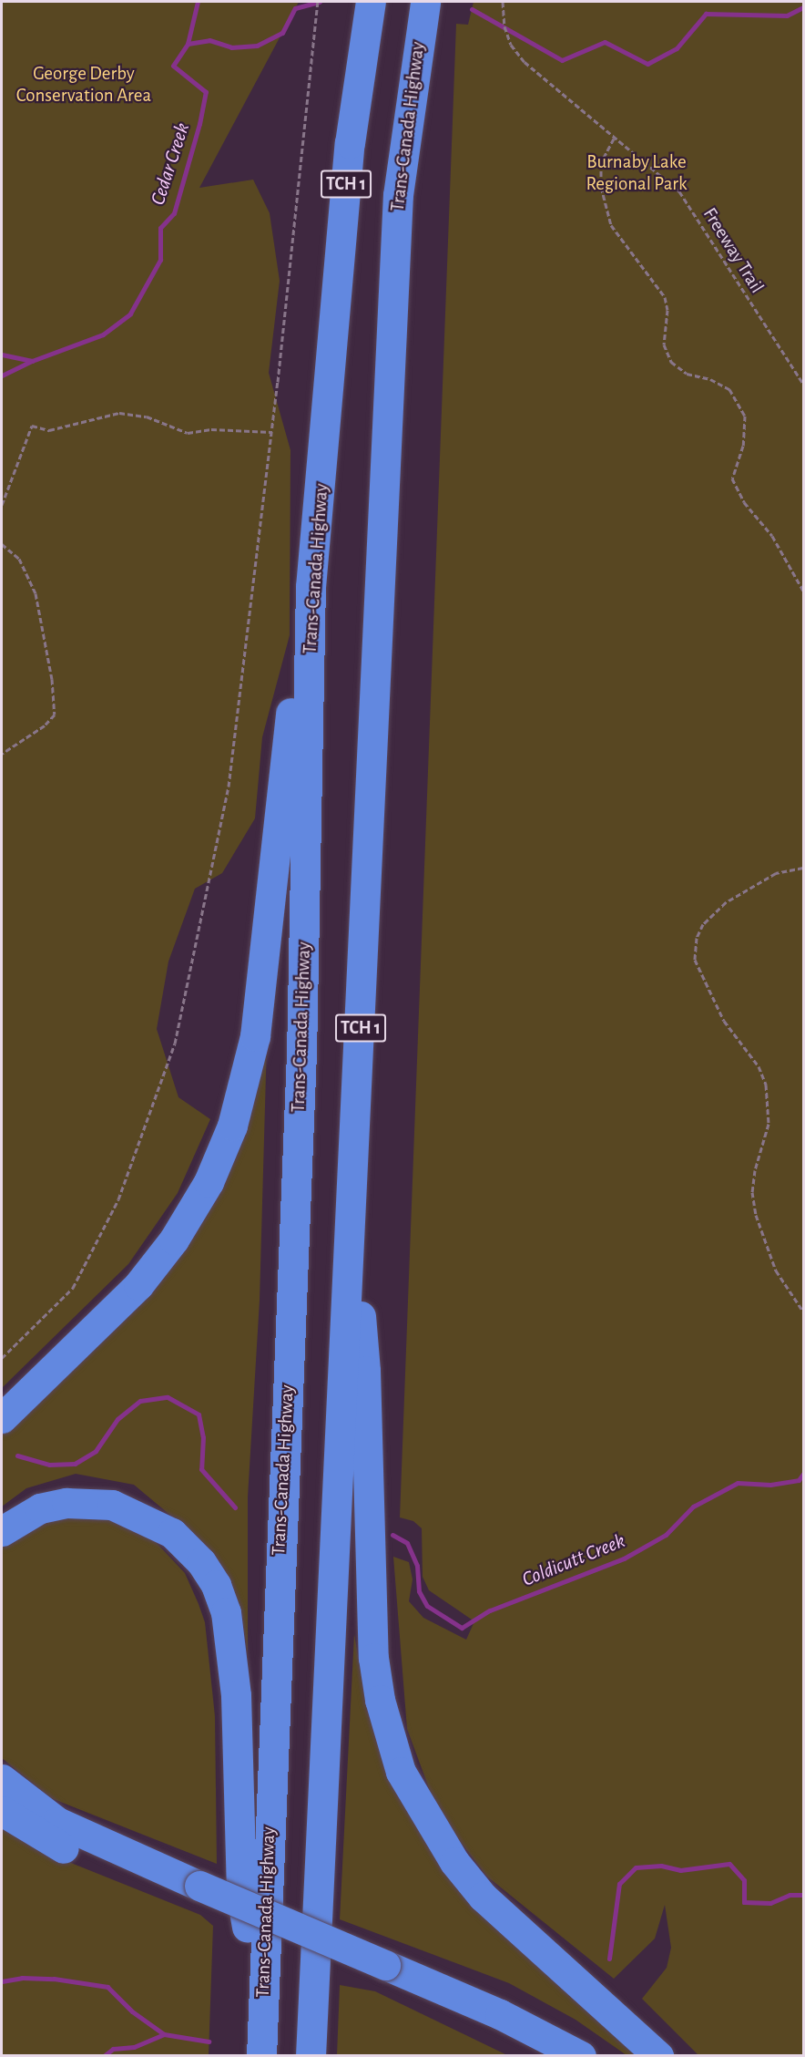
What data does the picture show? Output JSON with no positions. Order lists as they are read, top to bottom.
{
  "streets": {
    "highway": ["Trans-Canada Highway", "TCH 1"],
    "path": ["Freeway Trail"]
  },
  "water": ["Cedar Creek", "Coldicutt Creek"],
  "parks": ["George Derby Conservation Area", "Burnaby Lake Regional Park"]
}
